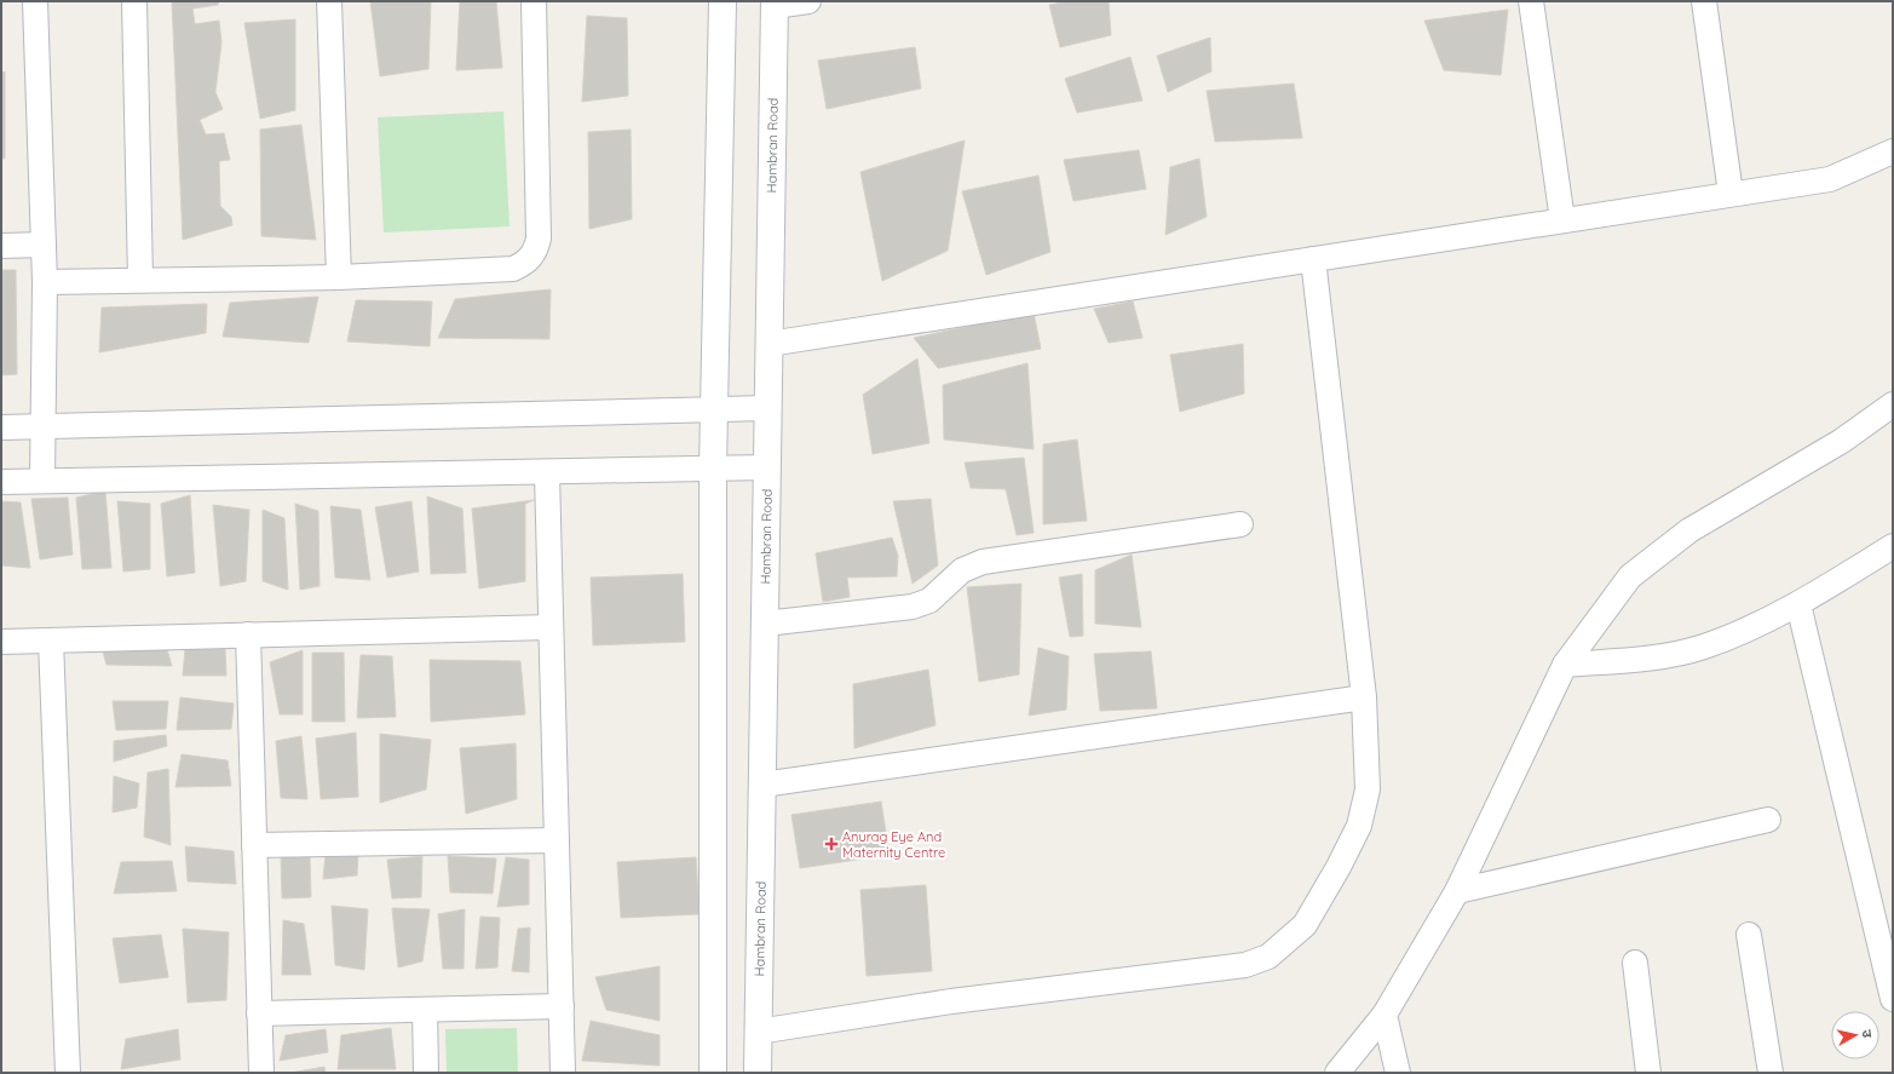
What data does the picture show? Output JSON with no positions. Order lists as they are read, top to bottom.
{
  "streets": {
    "main road": ["Hambran Road"]
  },
  "places": {
    "health": ["Anurag Eye And Maternity Centre"]
  },
  "north": "right"
}
